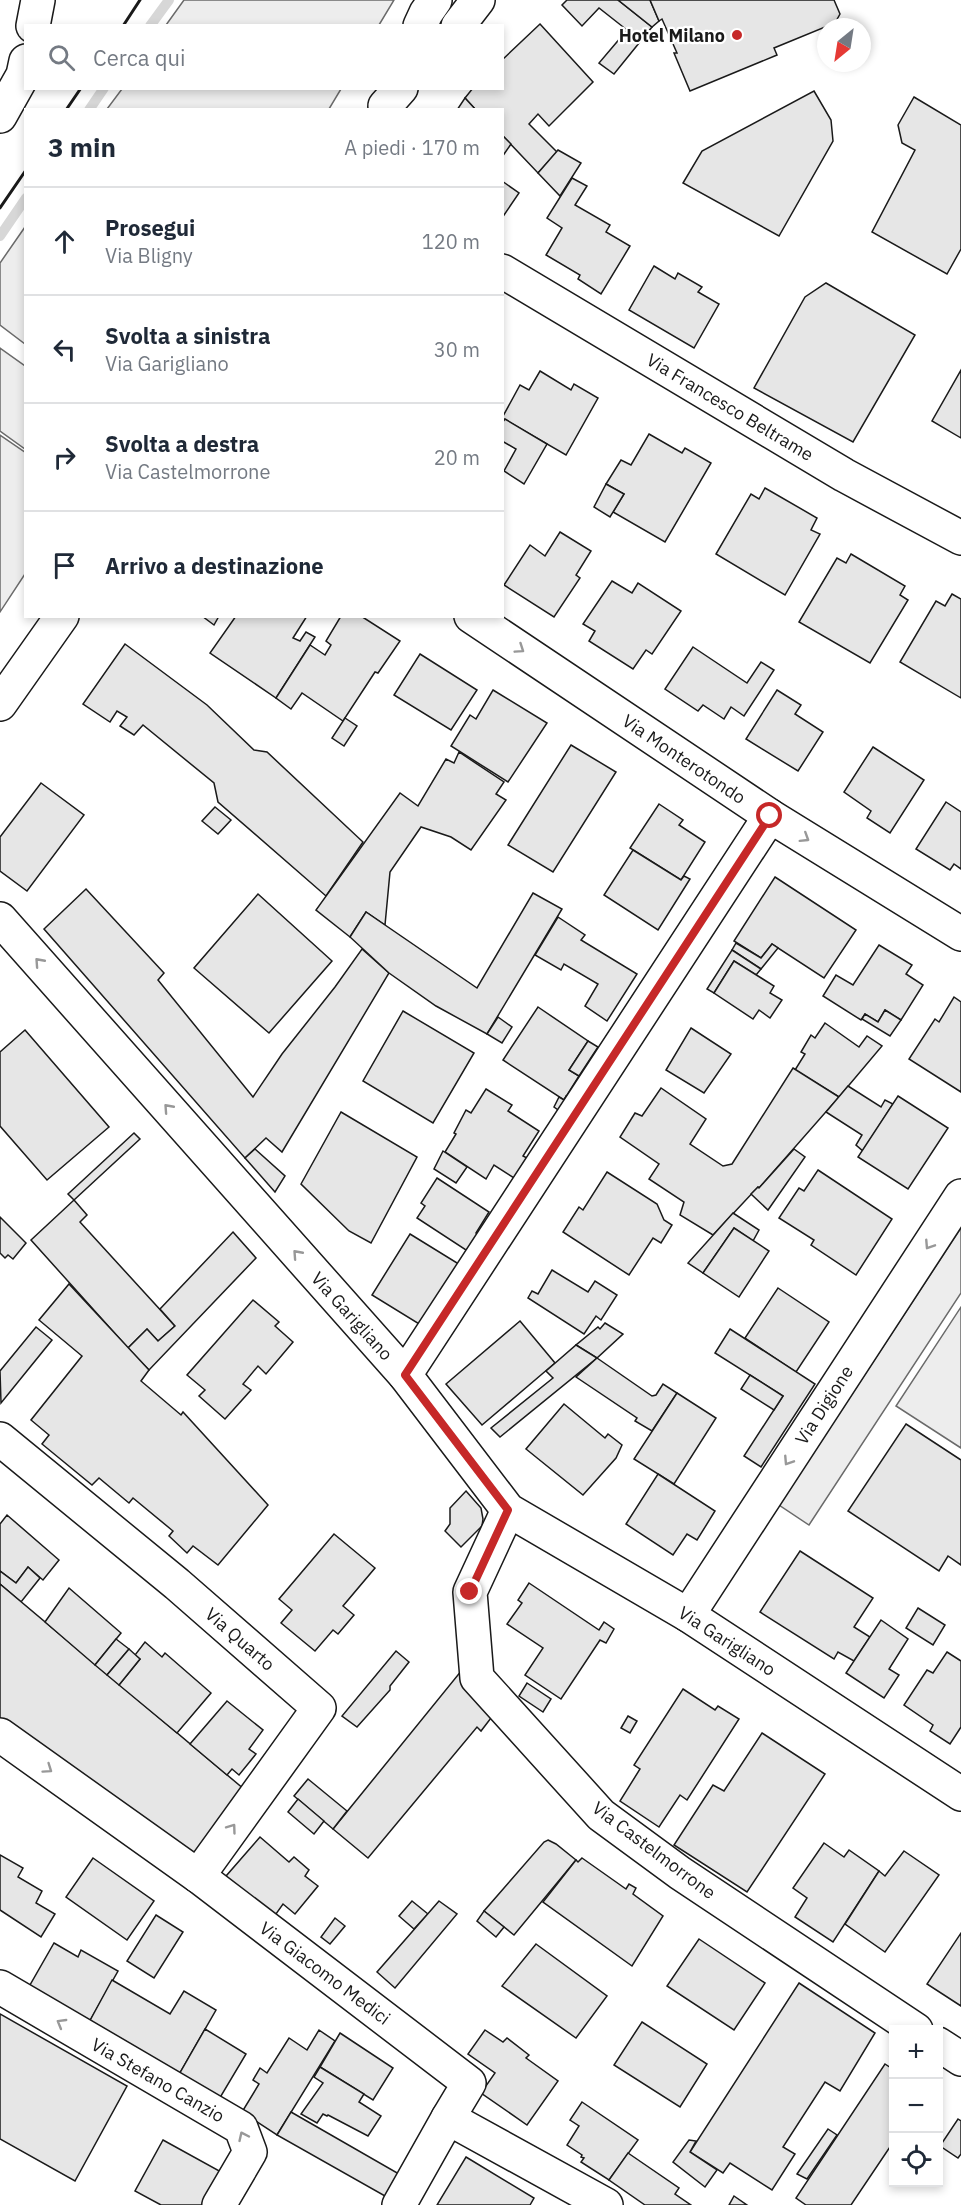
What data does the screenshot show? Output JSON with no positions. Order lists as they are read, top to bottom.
{
  "streets": {
    "street": [
      "Via Francesco Beltrame",
      "Via Monterotondo",
      "Via Garigliano",
      "Via Digione",
      "Via Quarto",
      "Via Castelmorrone",
      "Via Giacomo Medici",
      "Via Stefano Canzio"
    ]
  },
  "crossings": [
    ["Via Garigliano", "Via Digione"],
    ["Via Garigliano", "Via Castelmorrone"],
    ["Via Quarto", "Via Giacomo Medici"]
  ],
  "one_way": [
    "Via Monterotondo",
    "Via Garigliano",
    "Via Digione",
    "Via Giacomo Medici"
  ],
  "places": ["Hotel Milano"],
  "north": "bottom left",
  "page": {
    "search": "Cerca qui",
    "heading": ["3 min", "A piedi · 170 m"],
    "list": [
      ["Prosegui", "Via Bligny", "120 m"],
      ["Svolta a sinistra", "Via Garigliano", "30 m"],
      ["Svolta a destra", "Via Castelmorrone", "20 m"],
      "Arrivo a destinazione"
    ],
    "map_buttons": ["+", "−"]
  }
}
